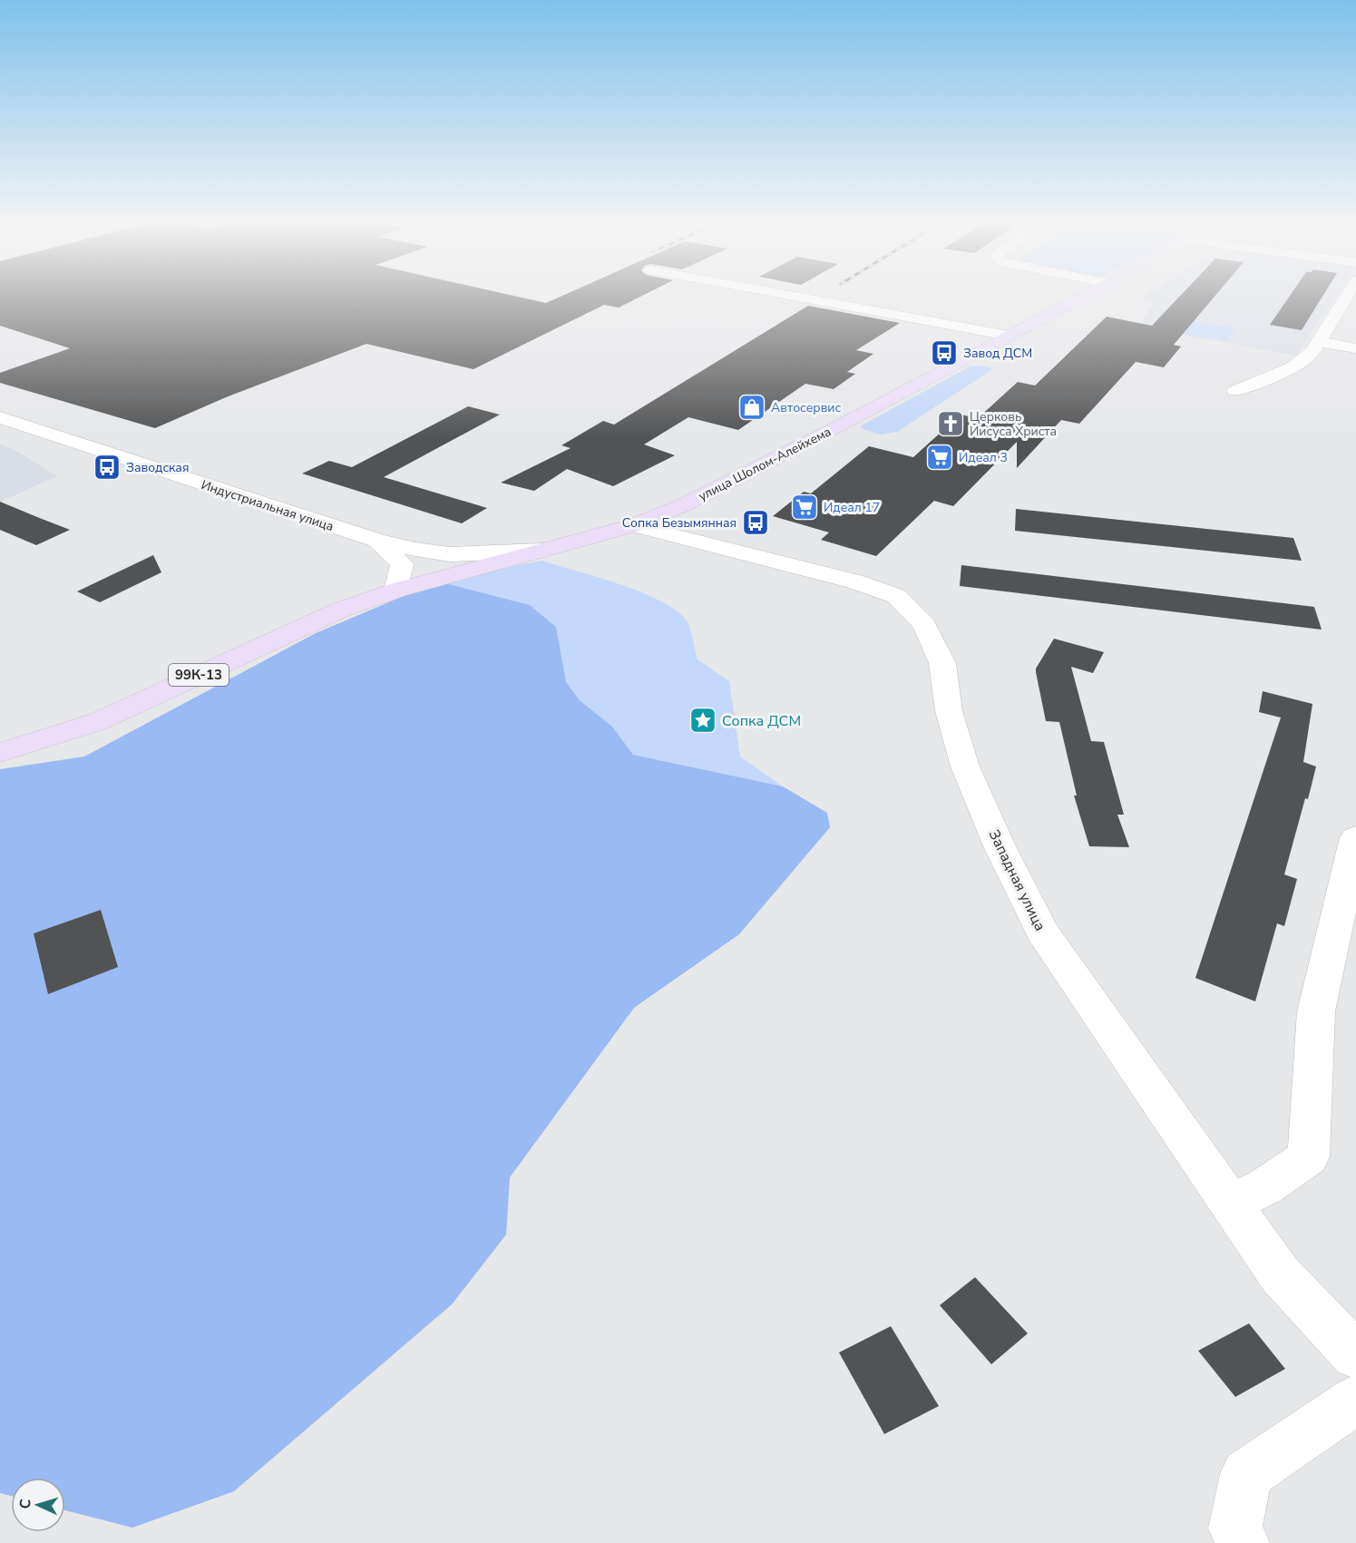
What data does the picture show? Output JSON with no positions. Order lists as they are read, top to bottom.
{
  "streets": {
    "main road": ["улица Шолом-Алейхема", "99К-13"],
    "street": ["Индустриальная улица", "Западная улица"]
  },
  "crossings": [
    ["улица Шолом-Алейхема", "Индустриальная улица"],
    ["улица Шолом-Алейхема", "99К-13"],
    ["улица Шолом-Алейхема", "Западная улица"],
    ["Индустриальная улица", "99К-13"]
  ],
  "places": {
    "bus stop": ["Завод ДСМ", "Заводская", "Сопка Безымянная"],
    "shop": ["Автосервис"],
    "church": ["Церковь Иисуса Христа"],
    "supermarket": ["Идеал 3", "Идеал 17"],
    "place": ["Сопка ДСМ"]
  },
  "north": "left"
}
